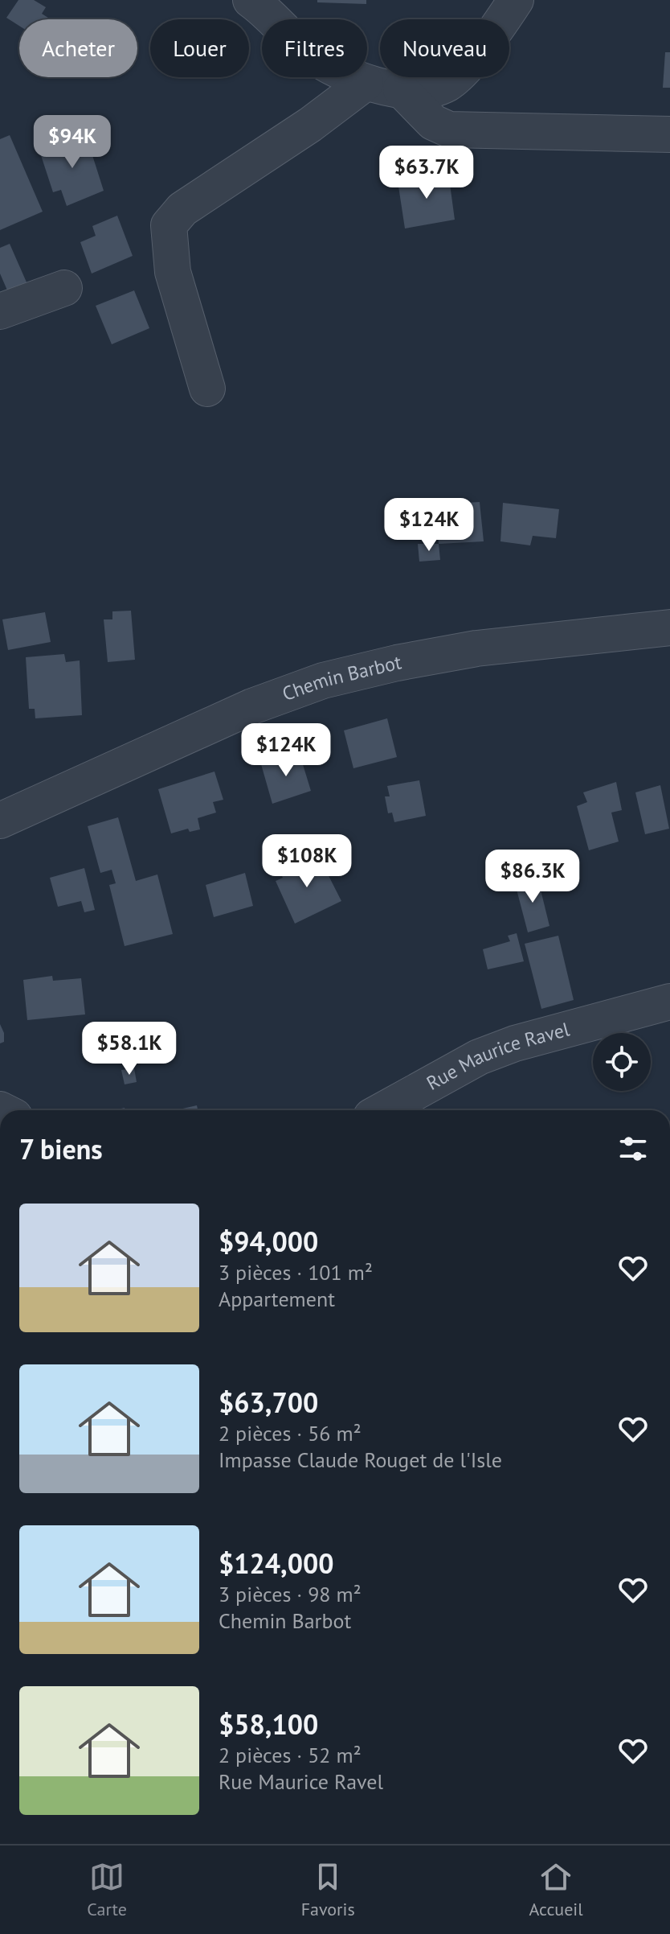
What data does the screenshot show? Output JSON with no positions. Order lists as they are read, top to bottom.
{
  "streets": {
    "street": ["Chemin Barbot", "Rue Maurice Ravel"]
  },
  "page": {
    "chip": [
      "Acheter",
      "Louer",
      "Filtres",
      "Nouveau"
    ],
    "price": [
      "$94K",
      "$63.7K",
      "$124K",
      "$124K",
      "$108K",
      "$86.3K",
      "$58.1K"
    ],
    "heading": "7 biens",
    "list": [
      {
        "name": "$94,000",
        "note": "3 pièces · 101 m² · Appartement"
      },
      {
        "name": "$63,700",
        "note": "2 pièces · 56 m² · Impasse Claude Rouget de l'Isle"
      },
      {
        "name": "$124,000",
        "note": "3 pièces · 98 m² · Chemin Barbot"
      },
      {
        "name": "$58,100",
        "note": "2 pièces · 52 m² · Rue Maurice Ravel"
      }
    ],
    "tabs": ["Carte", "Favoris", "Accueil"]
  }
}
